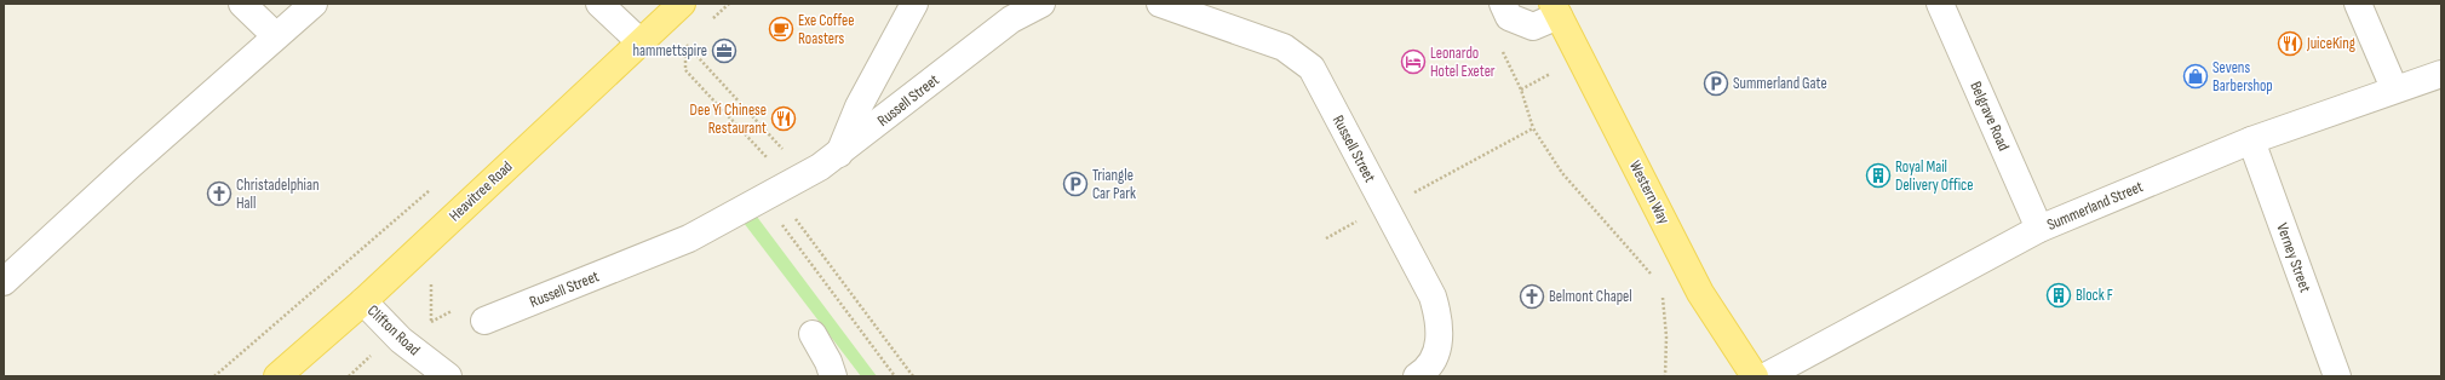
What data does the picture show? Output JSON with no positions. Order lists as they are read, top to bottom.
{
  "streets": {
    "main road": ["Heavitree Road", "Western Way"],
    "street": [
      "Russell Street",
      "Belgrave Road",
      "Summerland Street",
      "Verney Street",
      "Clifton Road"
    ]
  },
  "crossings": [
    ["Belgrave Road", "Summerland Street"],
    ["Heavitree Road", "Clifton Road"],
    ["Summerland Street", "Verney Street"]
  ],
  "places": {
    "cafe": ["Exe Coffee Roasters"],
    "restaurant": ["JuiceKing", "Dee Yi Chinese Restaurant"],
    "office": ["hammettspire"],
    "hotel": ["Leonardo Hotel Exeter"],
    "shop": ["Sevens Barbershop"],
    "parking": ["Summerland Gate", "Triangle Car Park"],
    "building": ["Royal Mail Delivery Office", "Block F"],
    "church": ["Christadelphian Hall", "Belmont Chapel"]
  }
}
